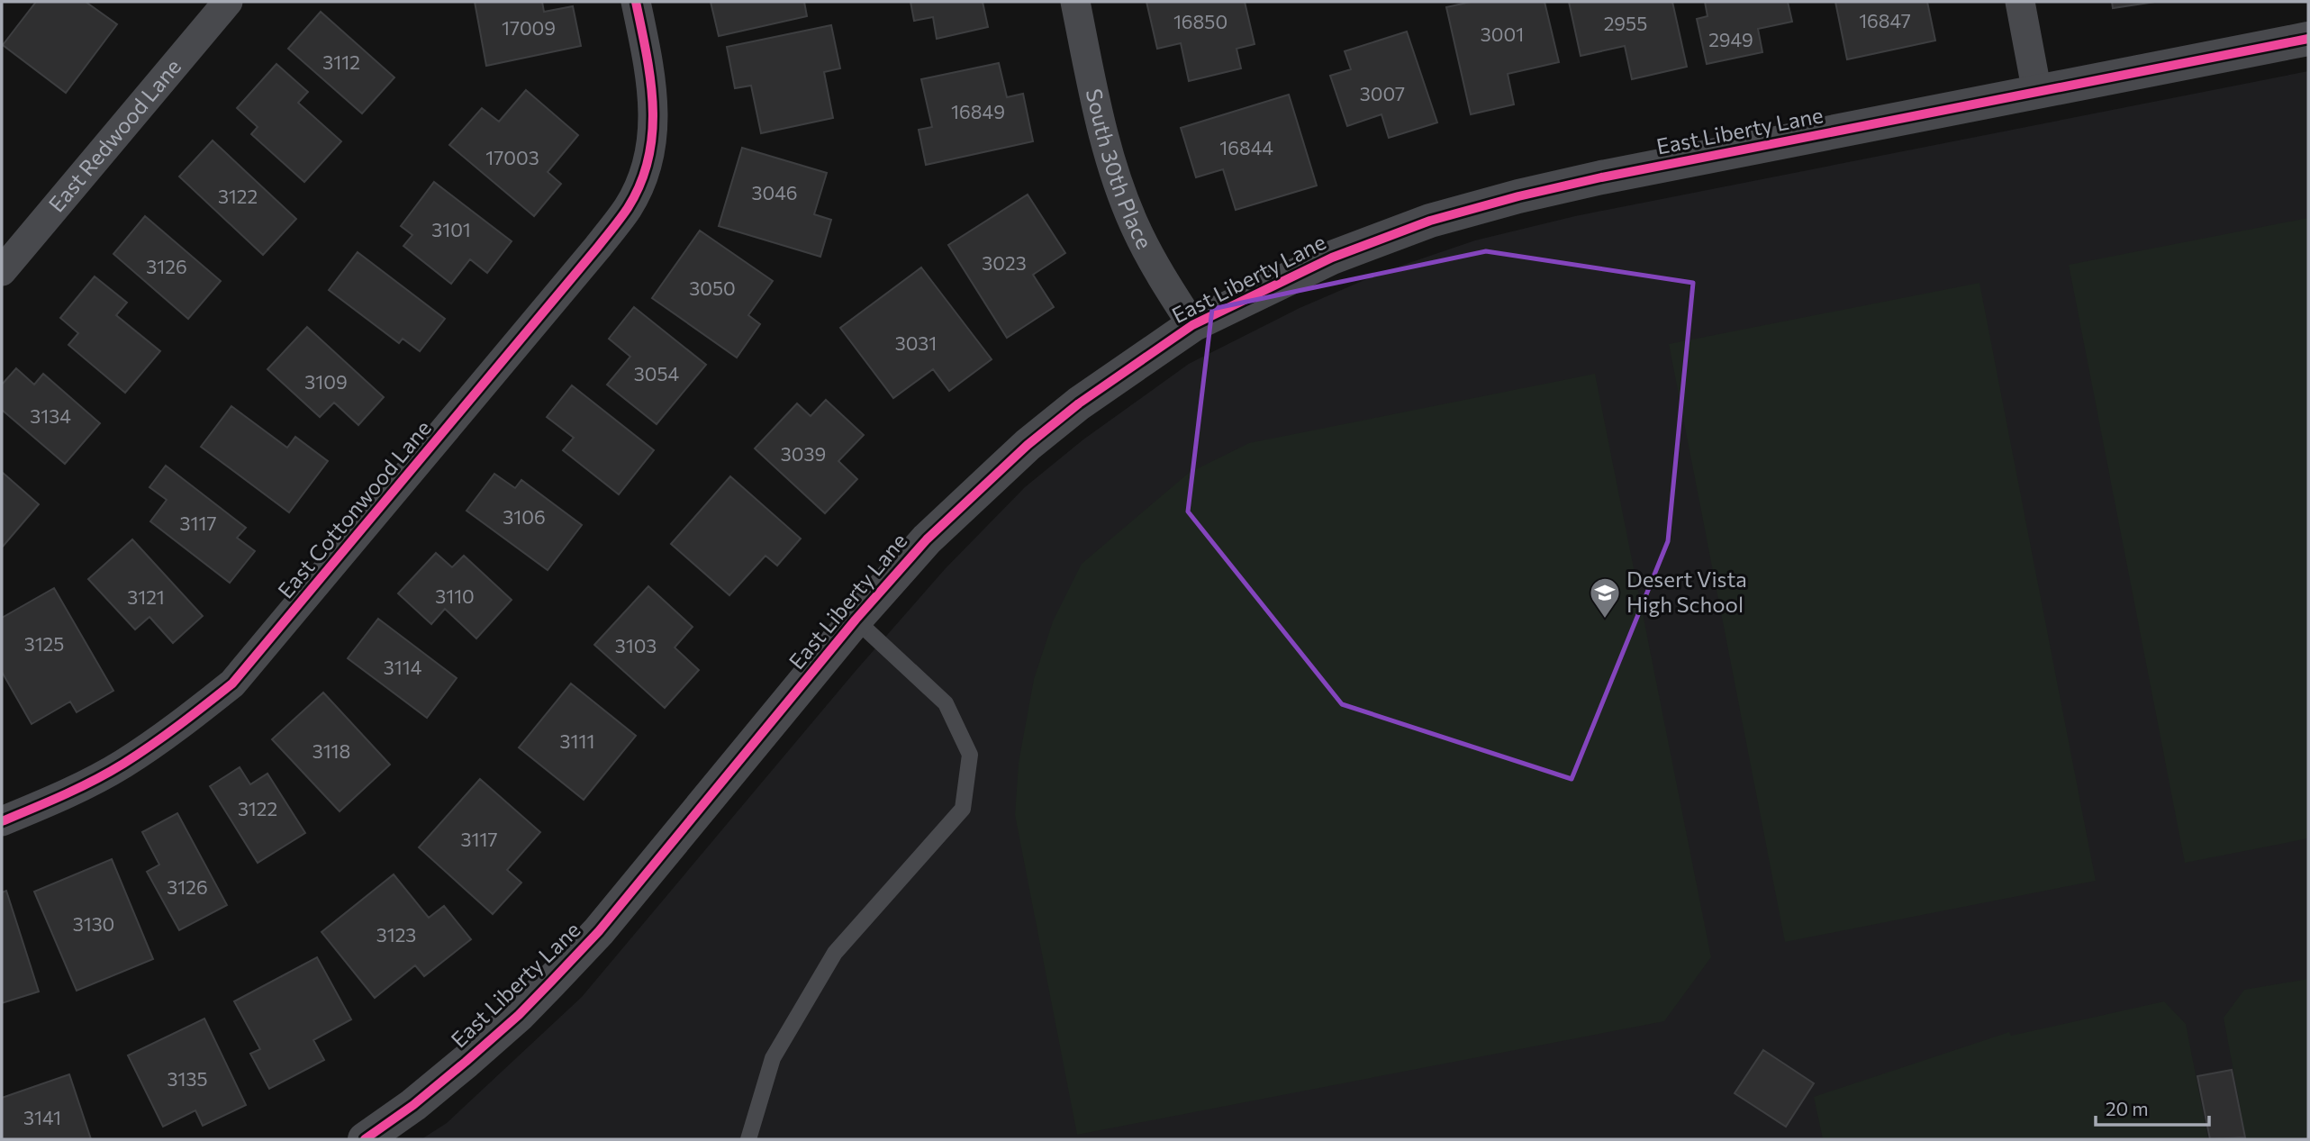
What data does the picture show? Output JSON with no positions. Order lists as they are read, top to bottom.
{
  "streets": {
    "street": [
      "East Liberty Lane",
      "East Redwood Lane",
      "South 30th Place",
      "East Cottonwood Lane"
    ]
  },
  "crossings": [
    ["East Liberty Lane", "South 30th Place"]
  ],
  "places": {
    "school or university": ["Desert Vista High School"]
  },
  "house_numbers": [
    "16847",
    "16850",
    "2955",
    "17009",
    "3001",
    "2949",
    "3112",
    "3007",
    "16849",
    "16844",
    "17003",
    "3046",
    "3122",
    "3101",
    "3023",
    "3126",
    "3050",
    "3031",
    "3054",
    "3109",
    "3134",
    "3039",
    "3106",
    "3117",
    "3110",
    "3121",
    "3125",
    "3103",
    "3114",
    "3111",
    "3118",
    "3122",
    "3117",
    "3126",
    "3130",
    "3123",
    "3135",
    "3141"
  ],
  "scale_bar": "20 m"
}
